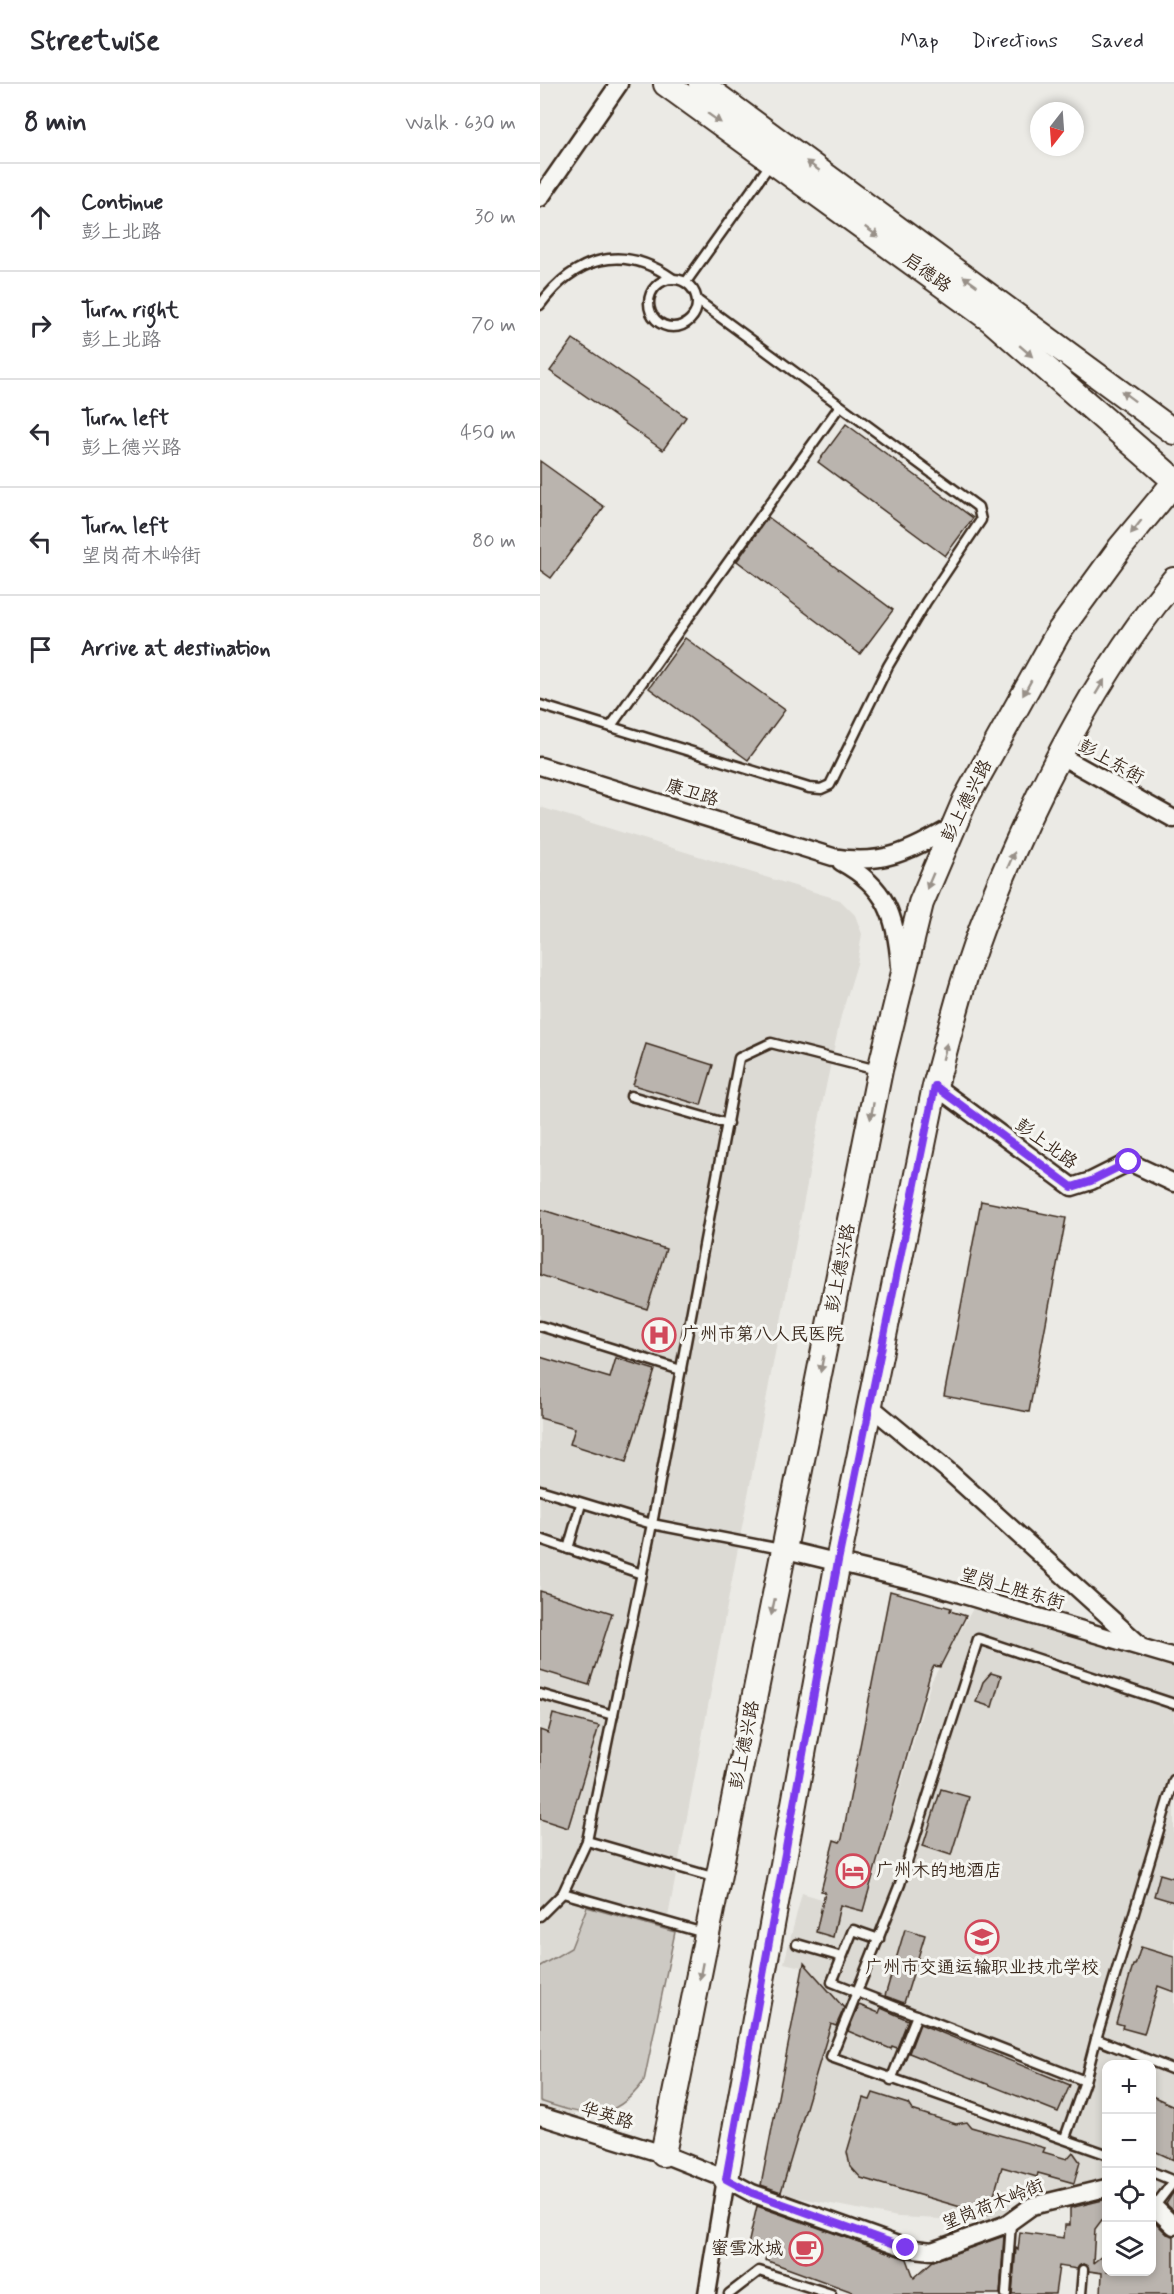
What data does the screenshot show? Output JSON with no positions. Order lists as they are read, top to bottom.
{
  "streets": {
    "street": [
      "启德路",
      "彭上东街",
      "康卫路",
      "彭上德兴路",
      "彭上北路",
      "望岗上胜东街",
      "华英路",
      "望岗荷木岭街"
    ]
  },
  "crossings": [
    ["启德路", "彭上德兴路"],
    ["彭上德兴路", "望岗上胜东街"],
    ["彭上德兴路", "华英路"],
    ["华英路", "望岗荷木岭街"]
  ],
  "places": {
    "hospital": ["广州市第八人民医院"],
    "hotel": ["广州木的地酒店"],
    "school or university": ["广州市交通运输职业技术学校"],
    "cafe": ["蜜雪冰城"]
  },
  "north": "bottom",
  "page": {
    "header": "Streetwise",
    "nav": ["Map", "Directions", "Saved"],
    "heading": ["8 min", "Walk · 630 m"],
    "list": [
      ["Continue", "彭上北路", "30 m"],
      ["Turn right", "彭上北路", "70 m"],
      ["Turn left", "彭上德兴路", "450 m"],
      ["Turn left", "望岗荷木岭街", "80 m"],
      "Arrive at destination"
    ],
    "map_buttons": ["+", "−"]
  }
}
